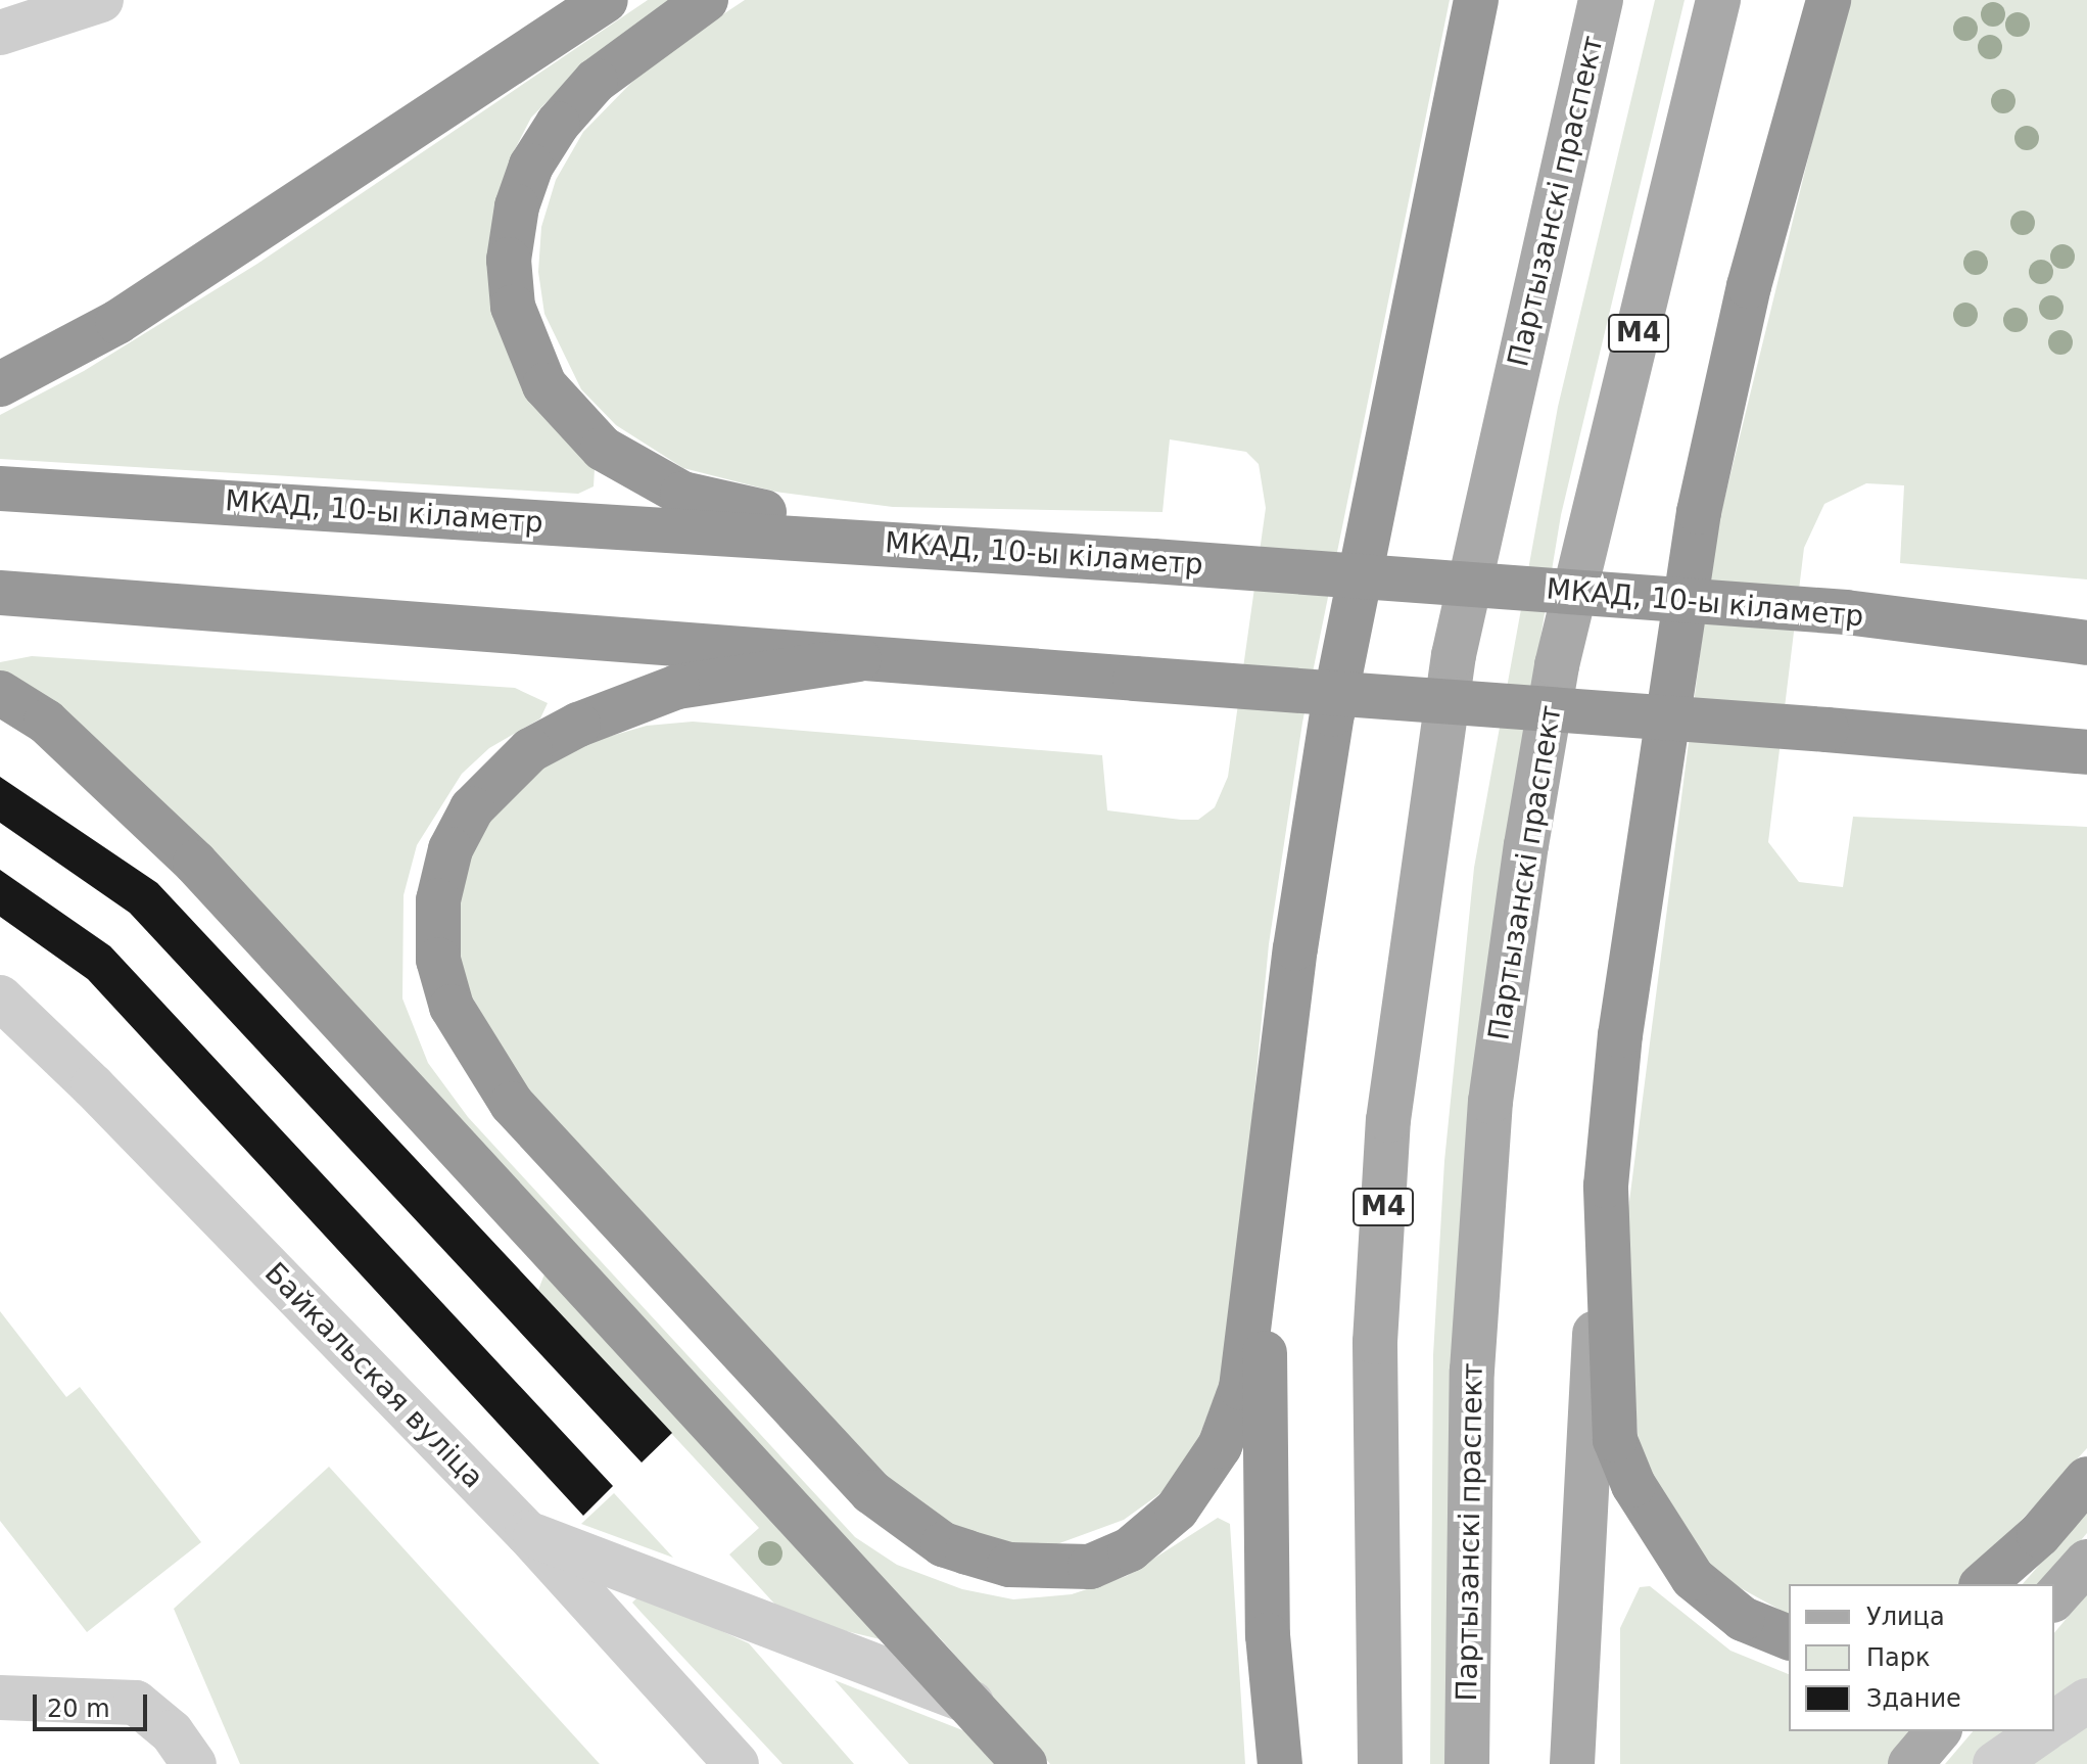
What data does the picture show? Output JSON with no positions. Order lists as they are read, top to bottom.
{
  "streets": {
    "highway": ["МКАД, 10-ы кіламетр"],
    "main road": ["Партызанскі праспект", "М4"],
    "street": ["Байкальская вуліца"]
  },
  "legend": ["Улица", "Парк", "Здание"],
  "scale_bar": "20 m"
}
